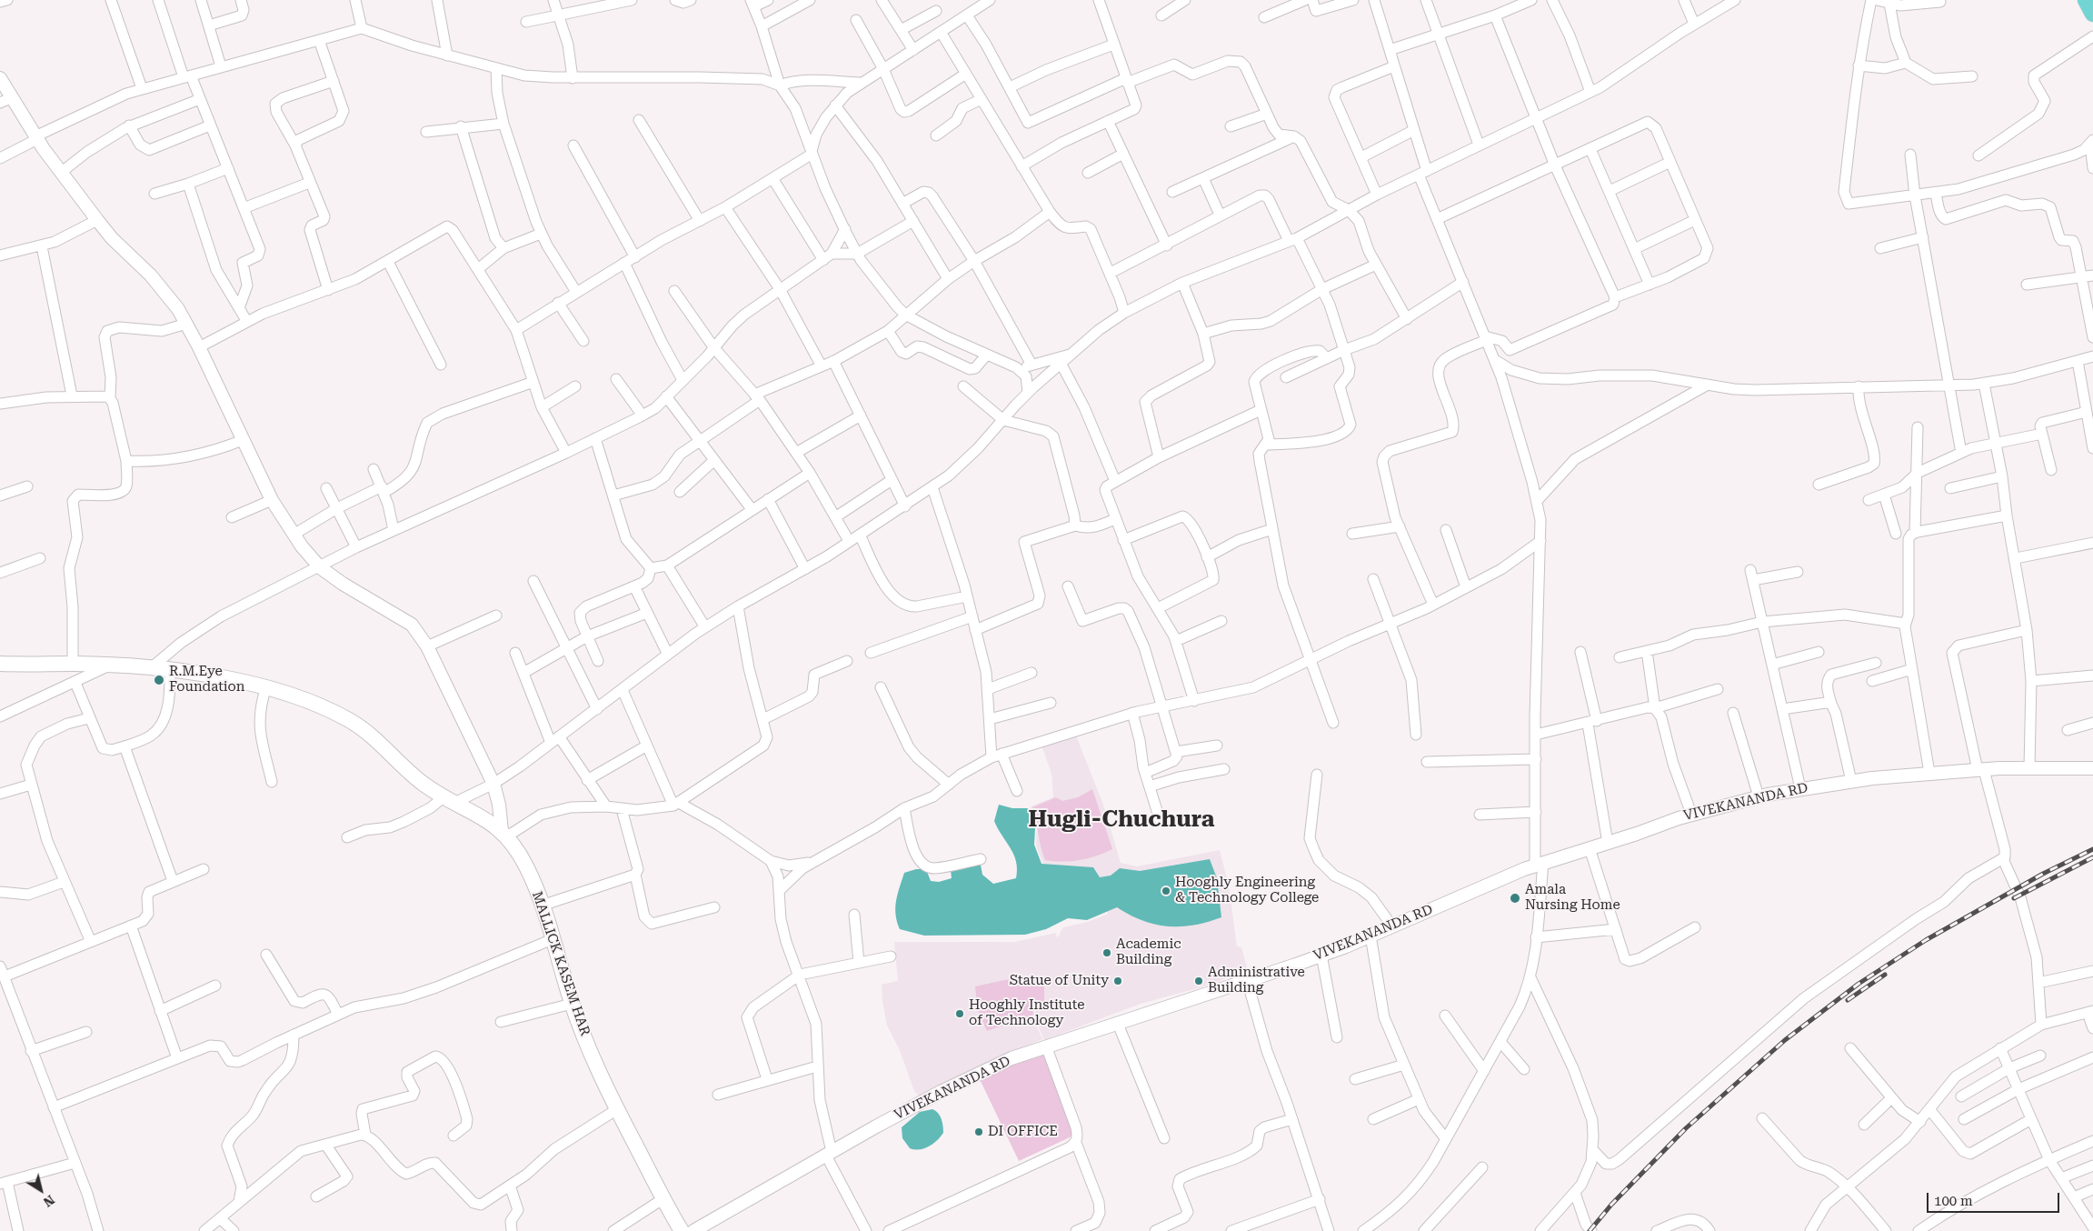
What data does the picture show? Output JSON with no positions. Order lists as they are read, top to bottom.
{
  "streets": {
    "main road": ["MALLICK KASEM HAR"],
    "street": ["VIVEKANANDA RD"]
  },
  "districts": ["Hugli-Chuchura"],
  "places": [
    "R.M.Eye Foundation",
    "Hooghly Engineering & Technology College",
    "Amala Nursing Home",
    "Academic Building",
    "Statue of Unity",
    "Administrative Building",
    "Hooghly Institute of Technology",
    "DI OFFICE"
  ],
  "scale_bar": "100 m",
  "north": "bottom right"
}
